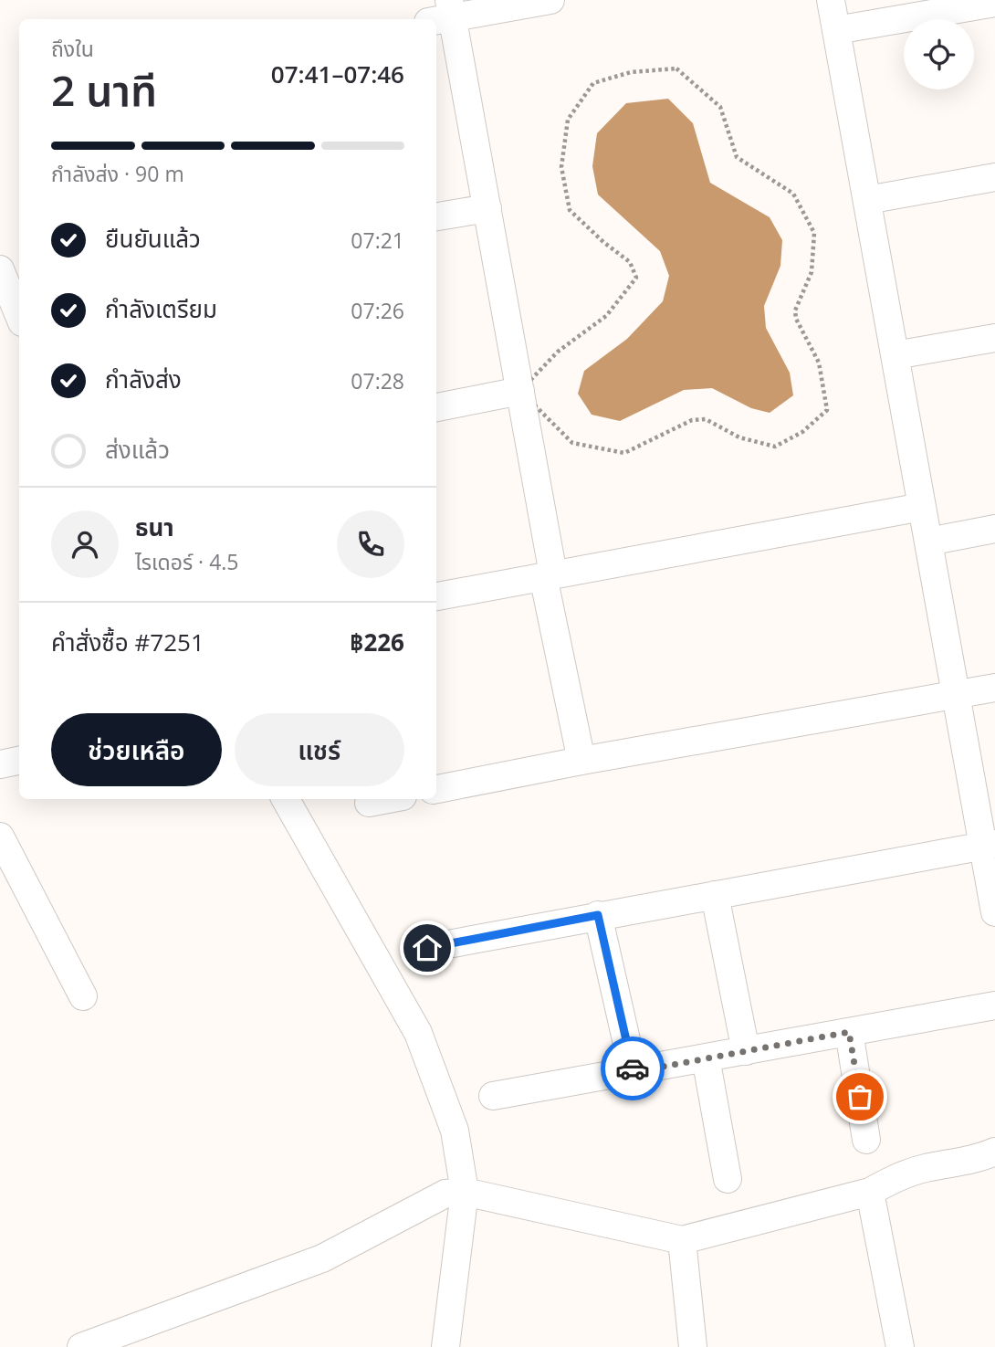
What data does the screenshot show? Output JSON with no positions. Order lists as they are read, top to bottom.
{
  "page": {
    "heading": ["2 นาที", "ถึงใน", "07:41–07:46"],
    "panel": [
      "ธนา",
      "ไรเดอร์ · 4.5",
      "คำสั่งซื้อ #7251",
      "฿226"
    ],
    "bar": "กำลังส่ง · 90 m",
    "list": [
      ["ยืนยันแล้ว", "07:21"],
      ["กำลังเตรียม", "07:26"],
      ["กำลังส่ง", "07:28"],
      "ส่งแล้ว"
    ],
    "buttons": ["ช่วยเหลือ", "แชร์"]
  }
}
